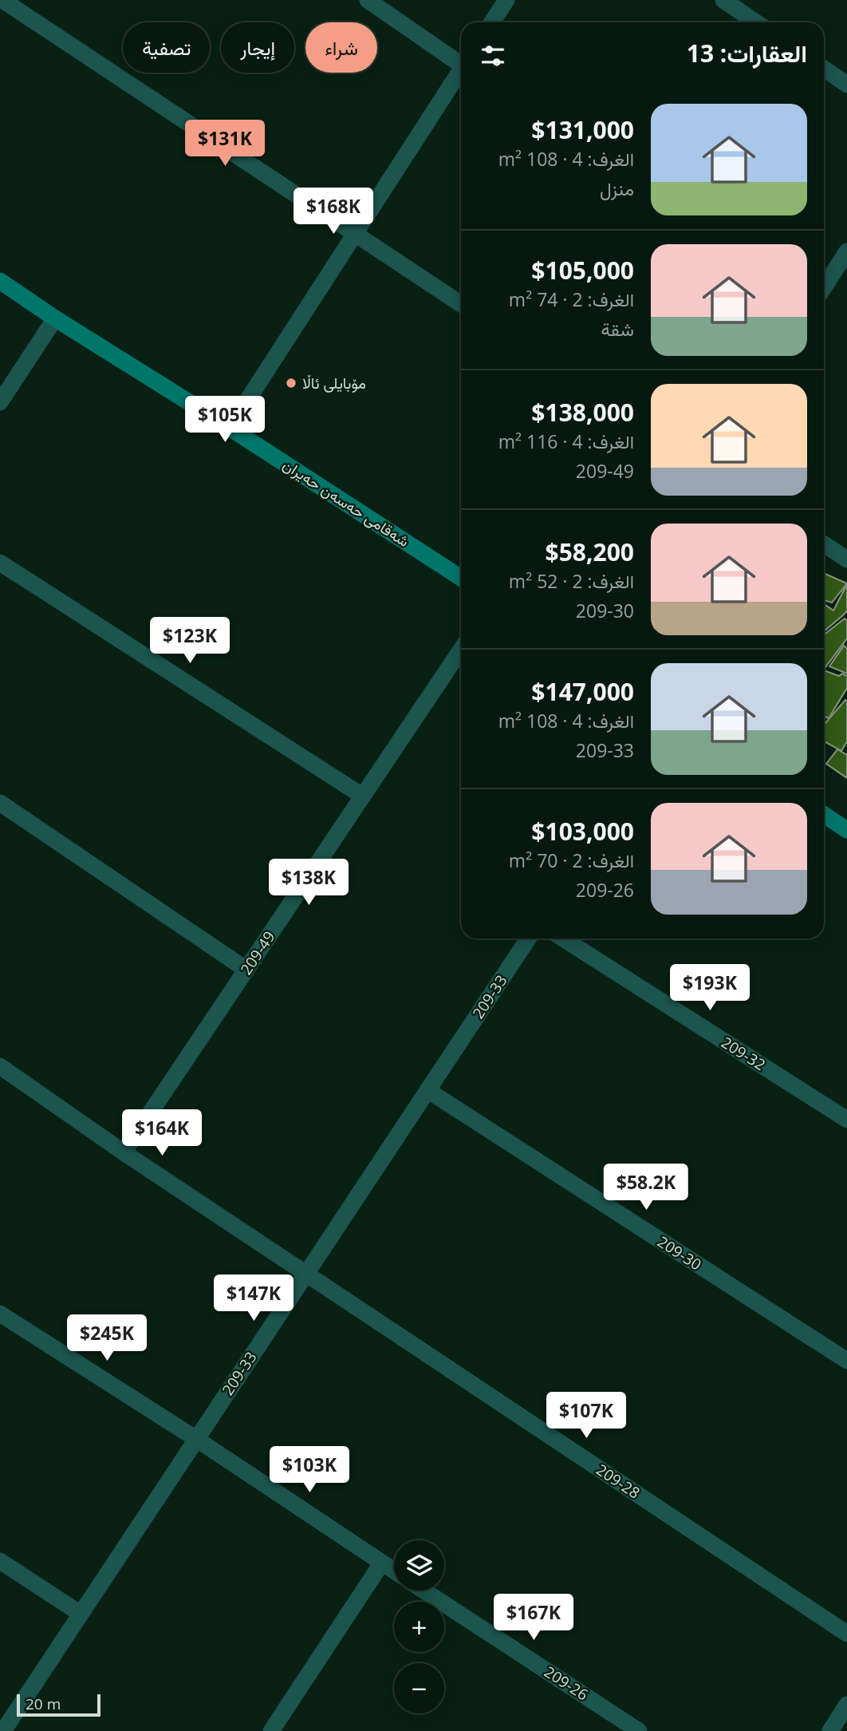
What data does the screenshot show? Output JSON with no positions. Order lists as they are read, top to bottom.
{
  "streets": {
    "street": [
      "شەقامی حەسەن حەیران",
      "209-49",
      "209-33",
      "209-32",
      "209-30",
      "209-28",
      "209-26"
    ]
  },
  "crossings": [
    ["209-49", "209-28"],
    ["209-33", "209-30"],
    ["209-33", "209-28"]
  ],
  "places": ["مۆبایلی ئاڵا"],
  "scale_bar": "20 m",
  "page": {
    "chip": ["شراء", "إيجار", "تصفية"],
    "heading": "العقارات: 13",
    "list": [
      {
        "name": "$131,000",
        "note": "الغرف: 4 · 108 m² · منزل"
      },
      {
        "name": "$105,000",
        "note": "الغرف: 2 · 74 m² · شقة"
      },
      {
        "name": "$138,000",
        "note": "الغرف: 4 · 116 m² · 209-49"
      },
      {
        "name": "$58,200",
        "note": "الغرف: 2 · 52 m² · 209-30"
      },
      {
        "name": "$147,000",
        "note": "الغرف: 4 · 108 m² · 209-33"
      },
      {
        "name": "$103,000",
        "note": "الغرف: 2 · 70 m² · 209-26"
      }
    ],
    "price": [
      "$131K",
      "$168K",
      "$105K",
      "$123K",
      "$138K",
      "$193K",
      "$164K",
      "$58.2K",
      "$147K",
      "$245K",
      "$107K",
      "$103K",
      "$167K"
    ],
    "map_buttons": ["+", "−"],
    "scale": "20 m"
  }
}
